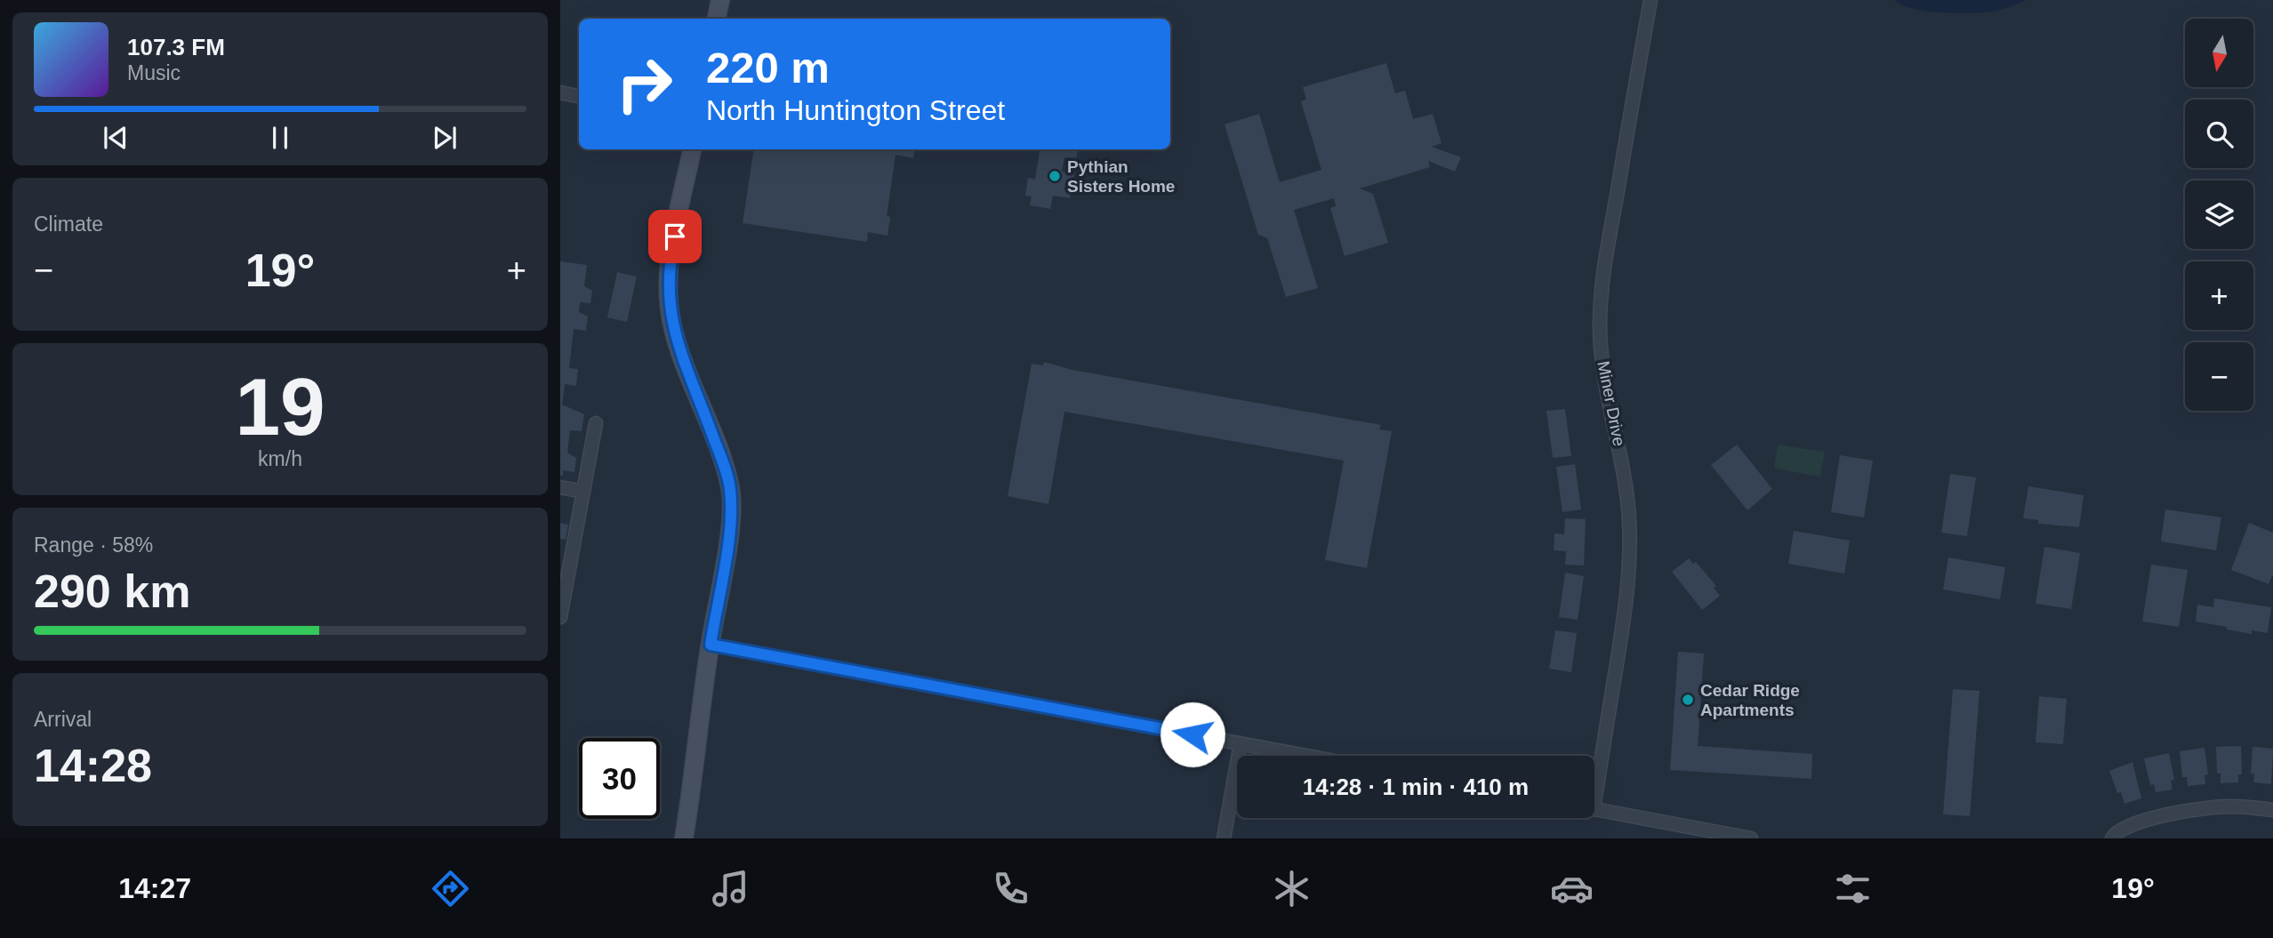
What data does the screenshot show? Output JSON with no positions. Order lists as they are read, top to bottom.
{
  "streets": {
    "street": ["Miner Drive"]
  },
  "places": ["Pythian Sisters Home", "Cedar Ridge Apartments"],
  "north": "bottom",
  "page": {
    "map_buttons": ["+", "−"],
    "turn": ["220 m", "North Huntington Street"],
    "song": ["107.3 FM", "Music"],
    "tile": [
      "Climate",
      ["19", "km/h"],
      ["Range · 58%", "290 km"],
      ["Arrival", "14:28"]
    ],
    "heat": ["−", "19°", "+"],
    "limit": "30",
    "trip": "14:28 · 1 min · 410 m",
    "tabs": ["14:27", "19°"]
  }
}
